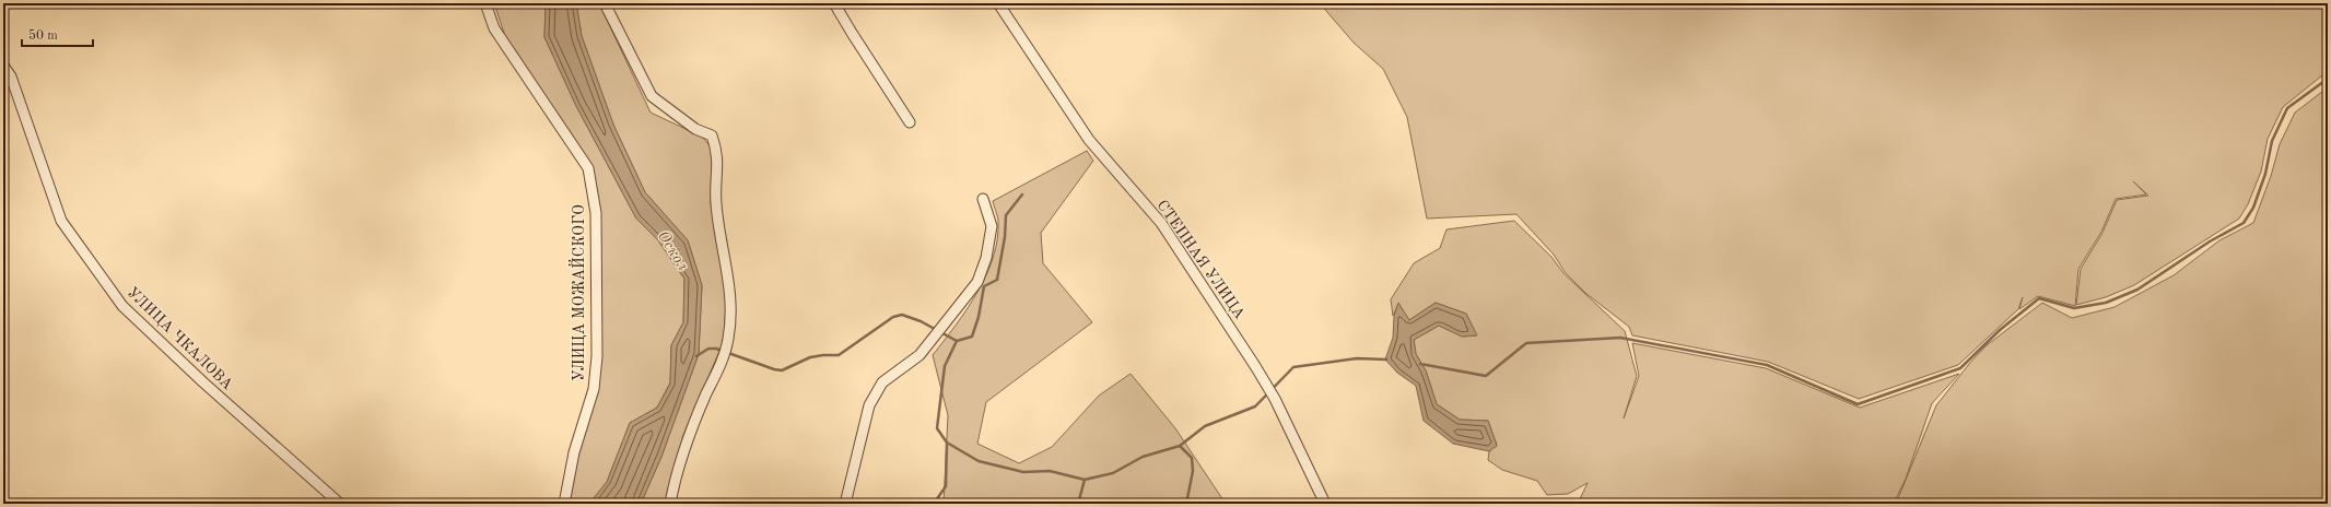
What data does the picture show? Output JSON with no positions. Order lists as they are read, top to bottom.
{
  "streets": {
    "street": ["СТЕПНАЯ УЛИЦА", "УЛИЦА МОЖАЙСКОГО", "УЛИЦА ЧКАЛОВА"]
  },
  "water": ["Оскол"],
  "scale_bar": "50 m"
}
